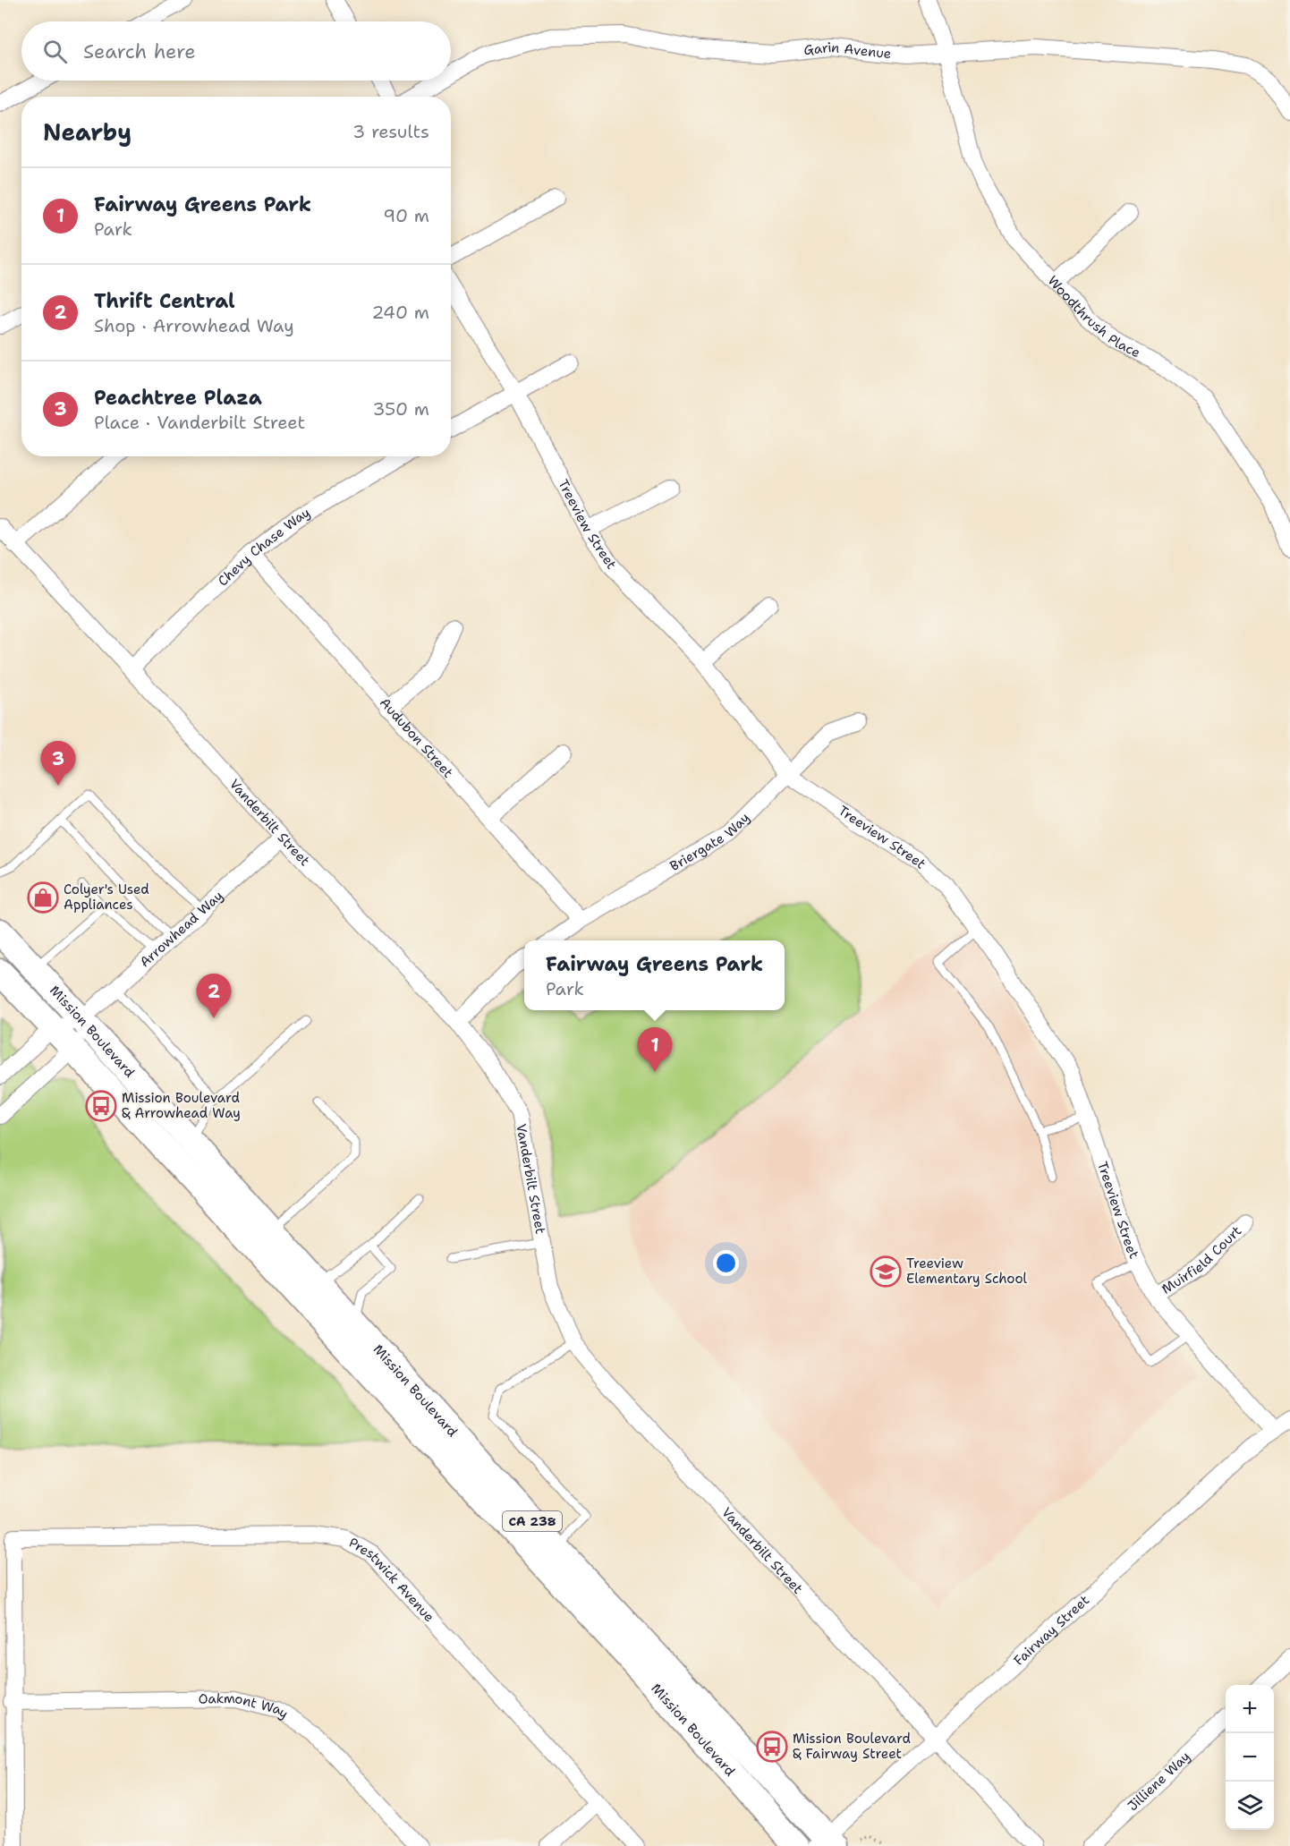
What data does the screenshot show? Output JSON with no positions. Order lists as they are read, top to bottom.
{
  "streets": {
    "main road": ["Mission Boulevard", "CA 238"],
    "street": [
      "Garin Avenue",
      "Woodthrush Place",
      "Treeview Street",
      "Chevy Chase Way",
      "Audubon Street",
      "Vanderbilt Street",
      "Briergate Way",
      "Arrowhead Way",
      "Muirfield Court",
      "Prestwick Avenue",
      "Fairway Street",
      "Oakmont Way",
      "Jilliene Way"
    ]
  },
  "crossings": [
    ["Garin Avenue", "Woodthrush Place"],
    ["Treeview Street", "Briergate Way"],
    ["Treeview Street", "Muirfield Court"],
    ["Treeview Street", "Fairway Street"],
    ["Chevy Chase Way", "Audubon Street"],
    ["Chevy Chase Way", "Vanderbilt Street"],
    ["Audubon Street", "Briergate Way"],
    ["Vanderbilt Street", "Arrowhead Way"],
    ["Vanderbilt Street", "Fairway Street"],
    ["Arrowhead Way", "Mission Boulevard"],
    ["Mission Boulevard", "Fairway Street"],
    ["Prestwick Avenue", "Oakmont Way"]
  ],
  "places": {
    "shop": ["Colyer's Used Appliances"],
    "bus stop": ["Mission Boulevard & Arrowhead Way", "Mission Boulevard & Fairway Street"],
    "school or university": ["Treeview Elementary School"]
  },
  "page": {
    "search": "Search here",
    "heading": ["Nearby", "3 results"],
    "list": [
      {
        "mark": "1",
        "name": "Fairway Greens Park",
        "note": "Park",
        "value": "90 m"
      },
      {
        "mark": "2",
        "name": "Thrift Central",
        "note": "Shop · Arrowhead Way",
        "value": "240 m"
      },
      {
        "mark": "3",
        "name": "Peachtree Plaza",
        "note": "Place · Vanderbilt Street",
        "value": "350 m"
      }
    ],
    "pins": ["3", "2", "1"],
    "popup": ["Fairway Greens Park", "Park"],
    "map_buttons": ["+", "−"]
  }
}
